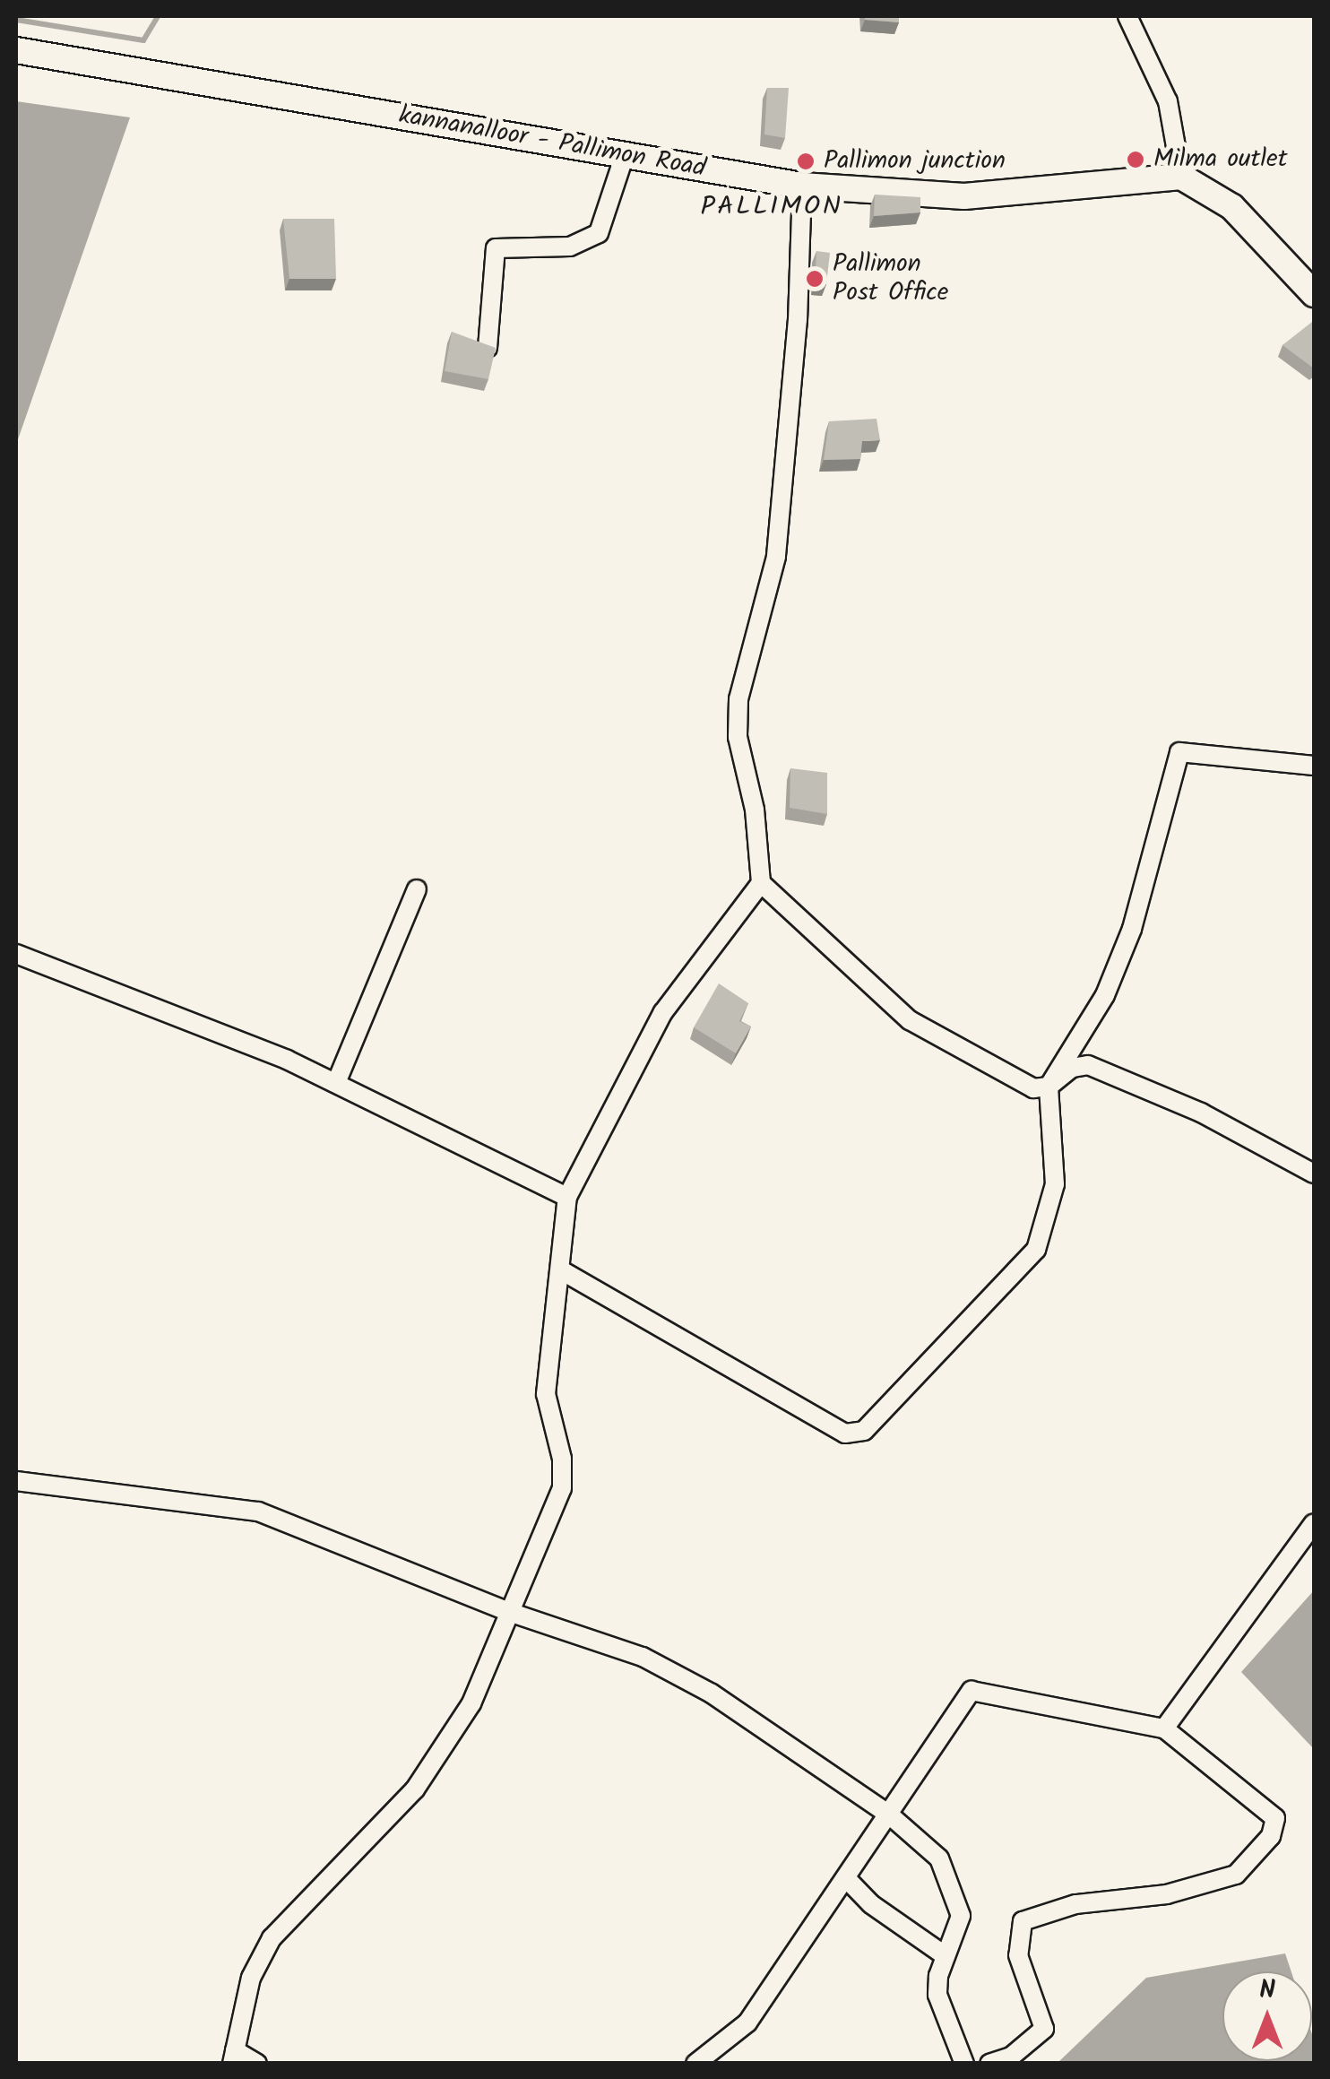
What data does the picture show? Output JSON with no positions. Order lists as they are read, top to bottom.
{
  "streets": {
    "street": ["kannanalloor - Pallimon Road"]
  },
  "districts": ["PALLIMON"],
  "places": ["Milma outlet", "Pallimon junction", "Pallimon Post Office"],
  "north": "top"
}
